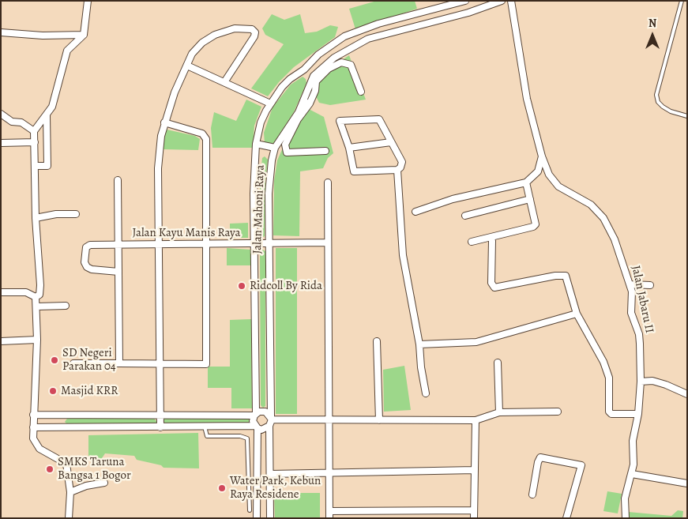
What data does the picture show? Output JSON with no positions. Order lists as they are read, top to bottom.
{
  "streets": {
    "street": ["Jalan Mahoni Raya", "Jalan Kayu Manis Raya", "Jalan Jabaru II"]
  },
  "crossings": [
    ["Jalan Mahoni Raya", "Jalan Kayu Manis Raya"]
  ],
  "places": [
    "Ridcoll By Rida",
    "SD Negeri Parakan 04",
    "Masjid KRR",
    "SMKS Taruna Bangsa 1 Bogor",
    "Water Park, Kebun Raya Residene"
  ],
  "north": "top"
}
